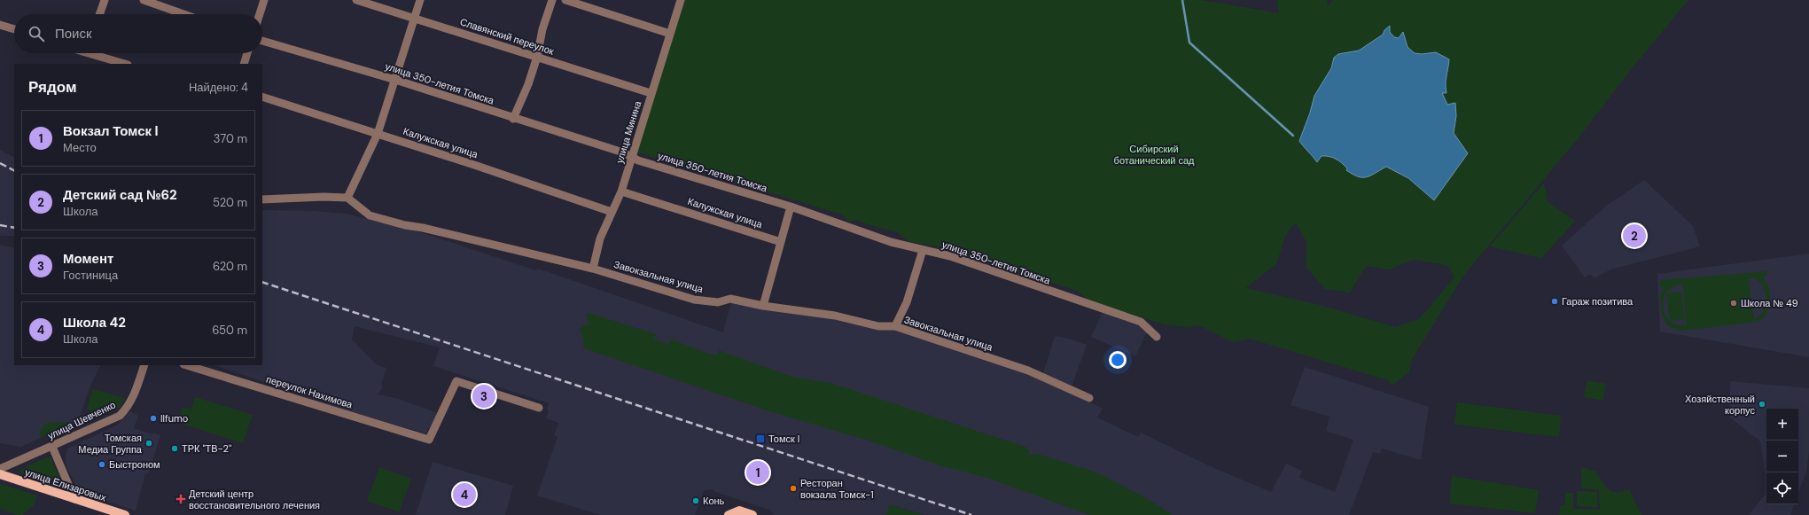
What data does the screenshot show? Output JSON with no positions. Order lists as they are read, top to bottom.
{
  "streets": {
    "main road": ["улица Елизаровых"],
    "street": [
      "Славянский переулок",
      "улица 350-летия Томска",
      "улица Минина",
      "Калужская улица",
      "Завокзальная улица",
      "переулок Нахимова",
      "улица Шевченко"
    ]
  },
  "crossings": [
    ["Славянский переулок", "улица Минина"],
    ["улица 350-летия Томска", "улица Минина"],
    ["улица Минина", "Калужская улица"],
    ["улица Минина", "Завокзальная улица"]
  ],
  "parks": ["Сибирский ботанический сад"],
  "places": {
    "other": [
      "Гараж позитива",
      "Школа № 49",
      "Хозяйственный корпус",
      "Ilfumo",
      "Томская Медиа Группа",
      "ТРК \"ТВ-2\"",
      "Быстроном",
      "Ресторан вокзала Томск-1",
      "Конь"
    ],
    "transit": ["Томск I"],
    "health": ["Детский центр восстановительного лечения"]
  },
  "page": {
    "search": "Поиск",
    "heading": ["Рядом", "Найдено: 4"],
    "list": [
      {
        "mark": "1",
        "name": "Вокзал Томск I",
        "note": "Место",
        "value": "370 m"
      },
      {
        "mark": "2",
        "name": "Детский сад №62",
        "note": "Школа",
        "value": "520 m"
      },
      {
        "mark": "3",
        "name": "Момент",
        "note": "Гостиница",
        "value": "620 m"
      },
      {
        "mark": "4",
        "name": "Школа 42",
        "note": "Школа",
        "value": "650 m"
      }
    ],
    "pins": [
      "2",
      "3",
      "1",
      "4"
    ],
    "map_buttons": ["+", "−"]
  }
}
